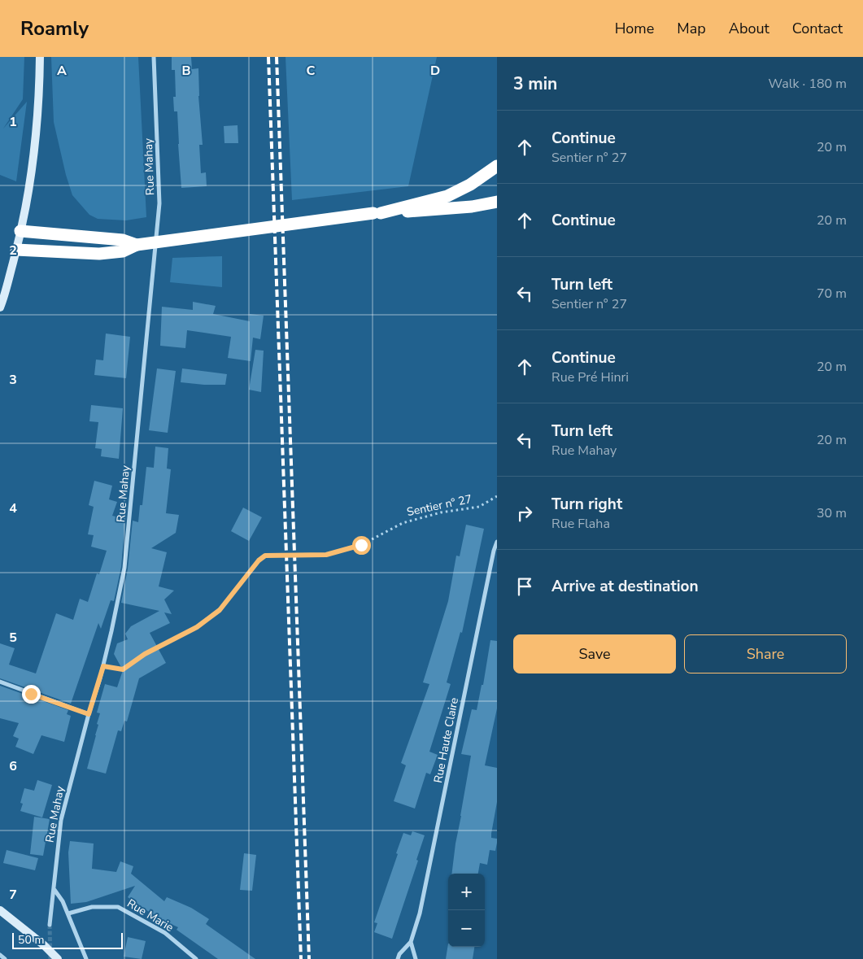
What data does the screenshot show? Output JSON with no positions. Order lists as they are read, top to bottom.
{
  "streets": {
    "street": ["Rue Mahay", "Rue Haute Claire", "Rue Marie"],
    "path": ["Sentier n° 27"]
  },
  "crossings": [
    ["Rue Mahay", "Sentier n° 27"]
  ],
  "scale_bar": "50 m",
  "page": {
    "header": "Roamly",
    "nav": [
      "Home",
      "Map",
      "About",
      "Contact"
    ],
    "heading": ["3 min", "Walk · 180 m"],
    "list": [
      ["Continue", "Sentier n° 27", "20 m"],
      ["Continue", "20 m"],
      ["Turn left", "Sentier n° 27", "70 m"],
      ["Continue", "Rue Pré Hinri", "20 m"],
      ["Turn left", "Rue Mahay", "20 m"],
      ["Turn right", "Rue Flaha", "30 m"],
      "Arrive at destination"
    ],
    "buttons": ["Save", "Share"],
    "map_buttons": ["+", "−"],
    "scale": "50 m"
  },
  "grid": {
    "columns": [
      "A",
      "B",
      "C",
      "D"
    ],
    "rows": [
      "1",
      "2",
      "3",
      "4",
      "5",
      "6",
      "7"
    ]
  }
}
